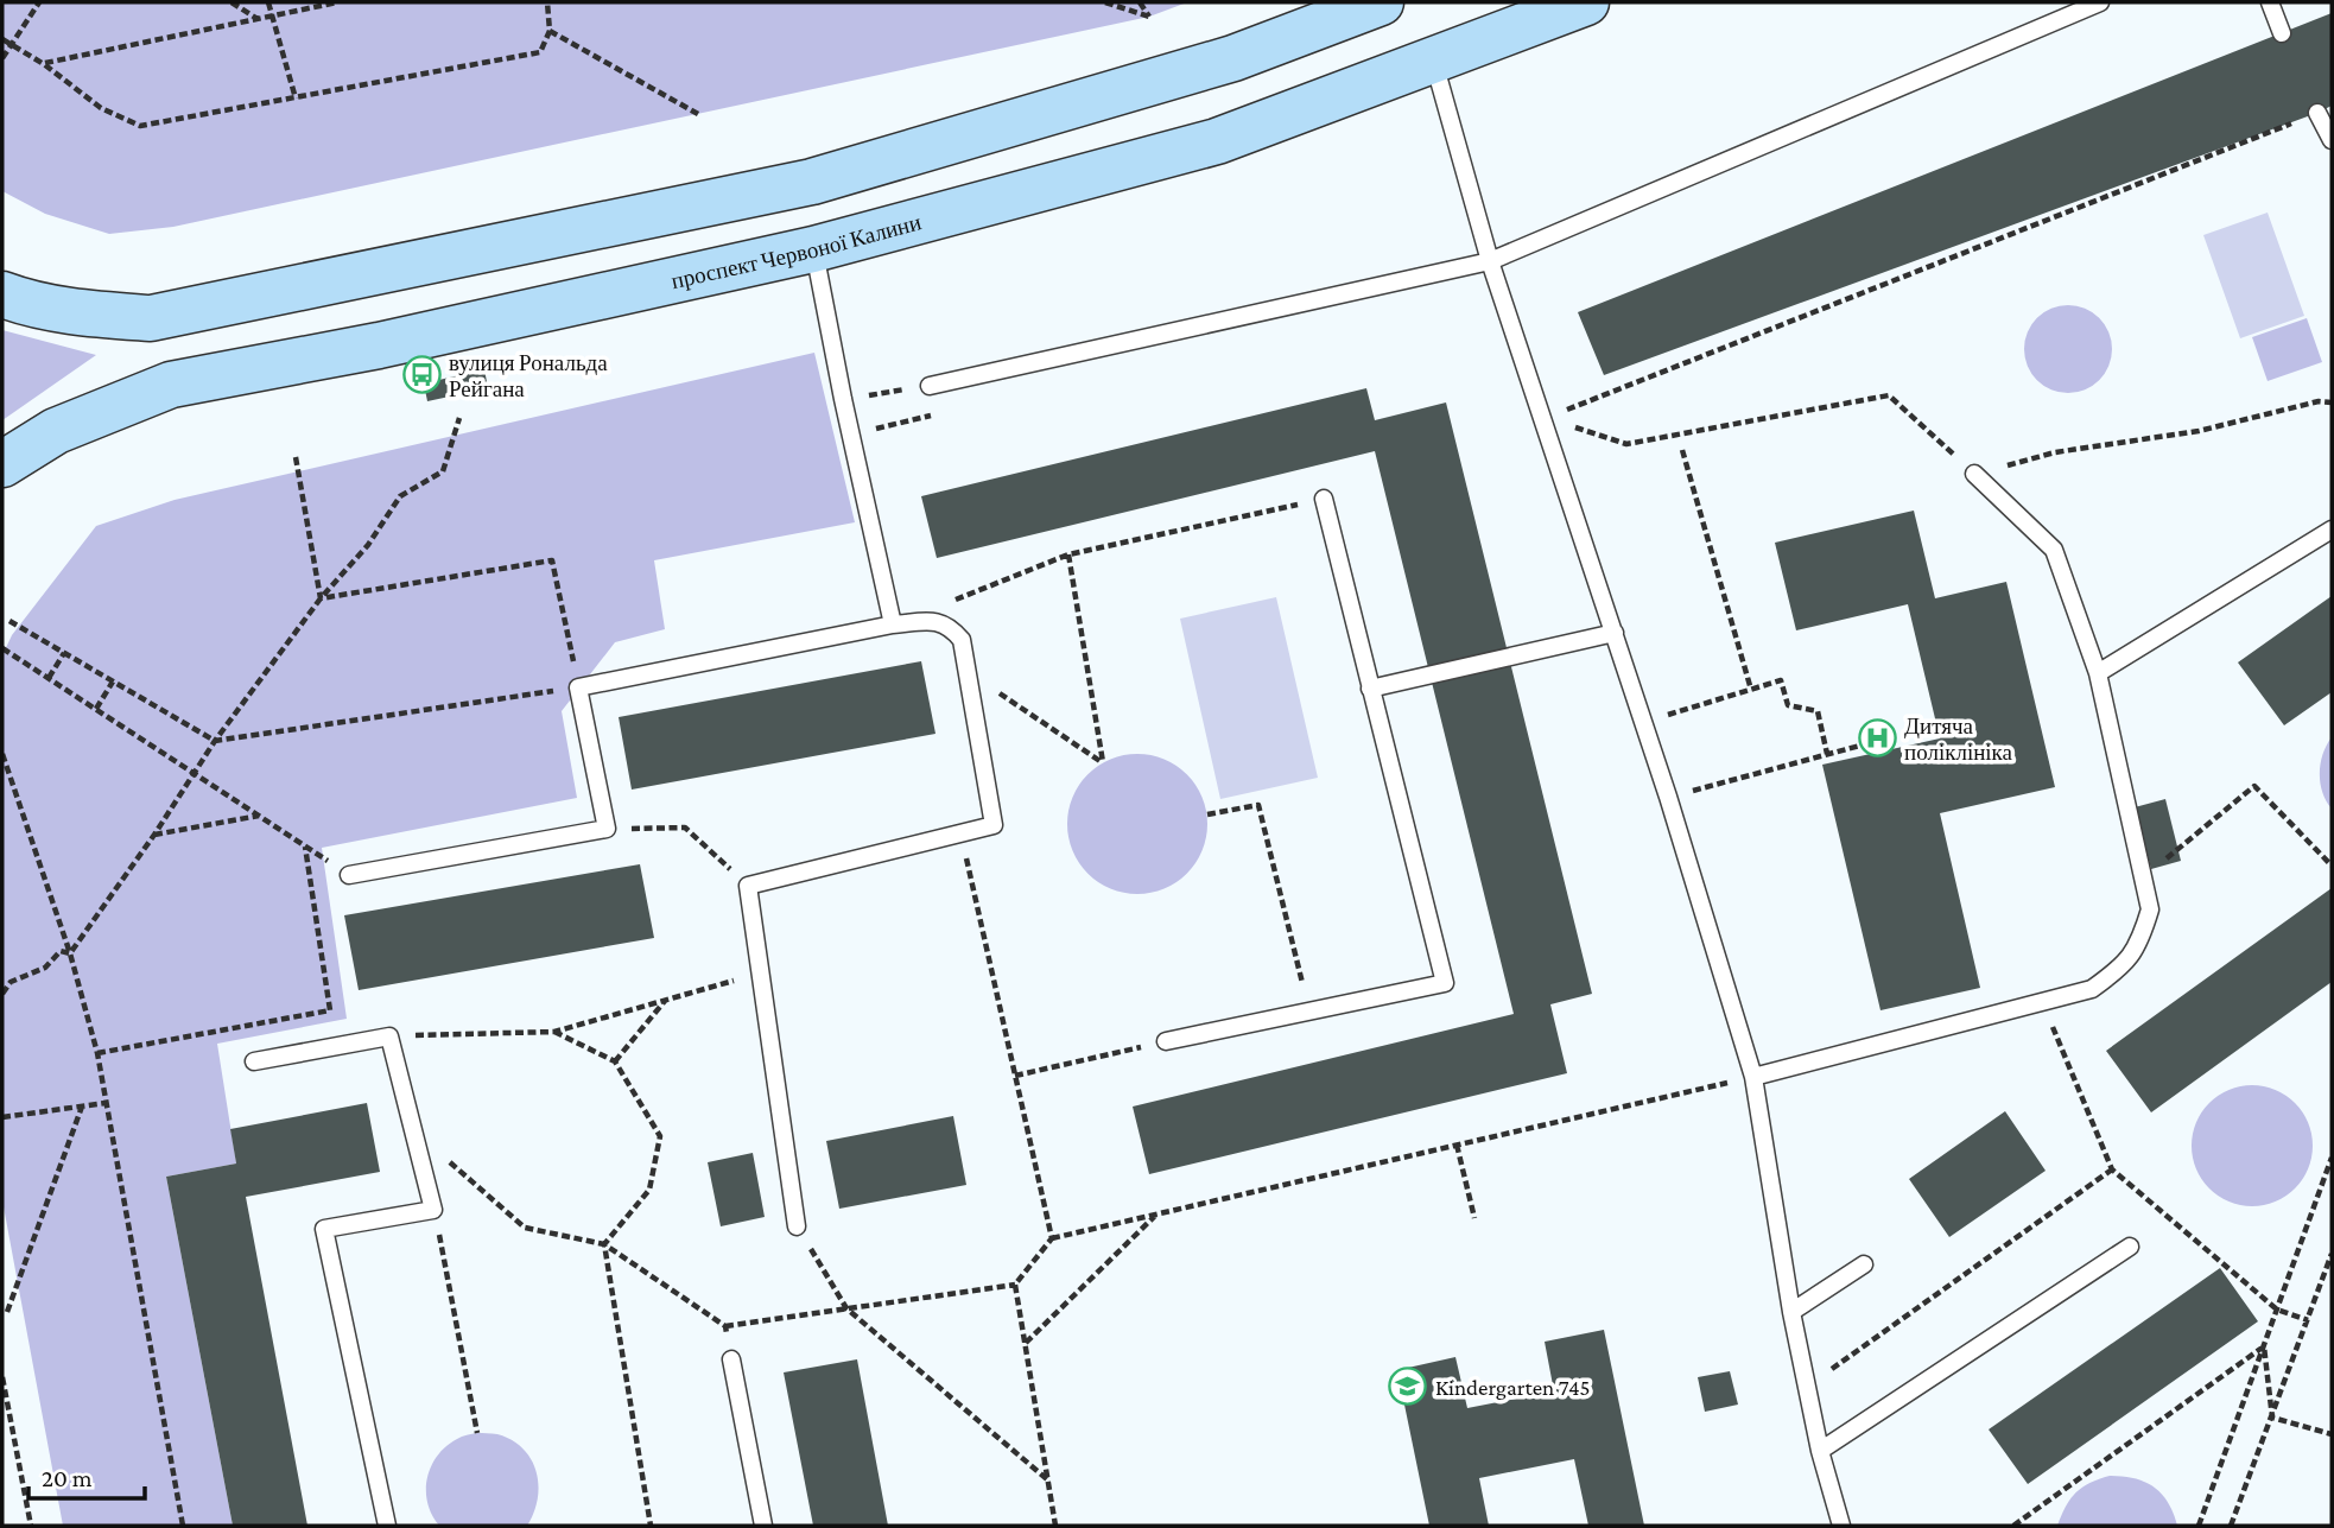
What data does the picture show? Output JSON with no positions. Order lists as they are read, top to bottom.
{
  "streets": {
    "main road": ["проспект Червоної Калини"]
  },
  "places": {
    "bus stop": ["вулиця Рональда Рейгана"],
    "hospital": ["Дитяча поліклініка"],
    "school or university": ["Kindergarten 745"]
  },
  "scale_bar": "20 m"
}
